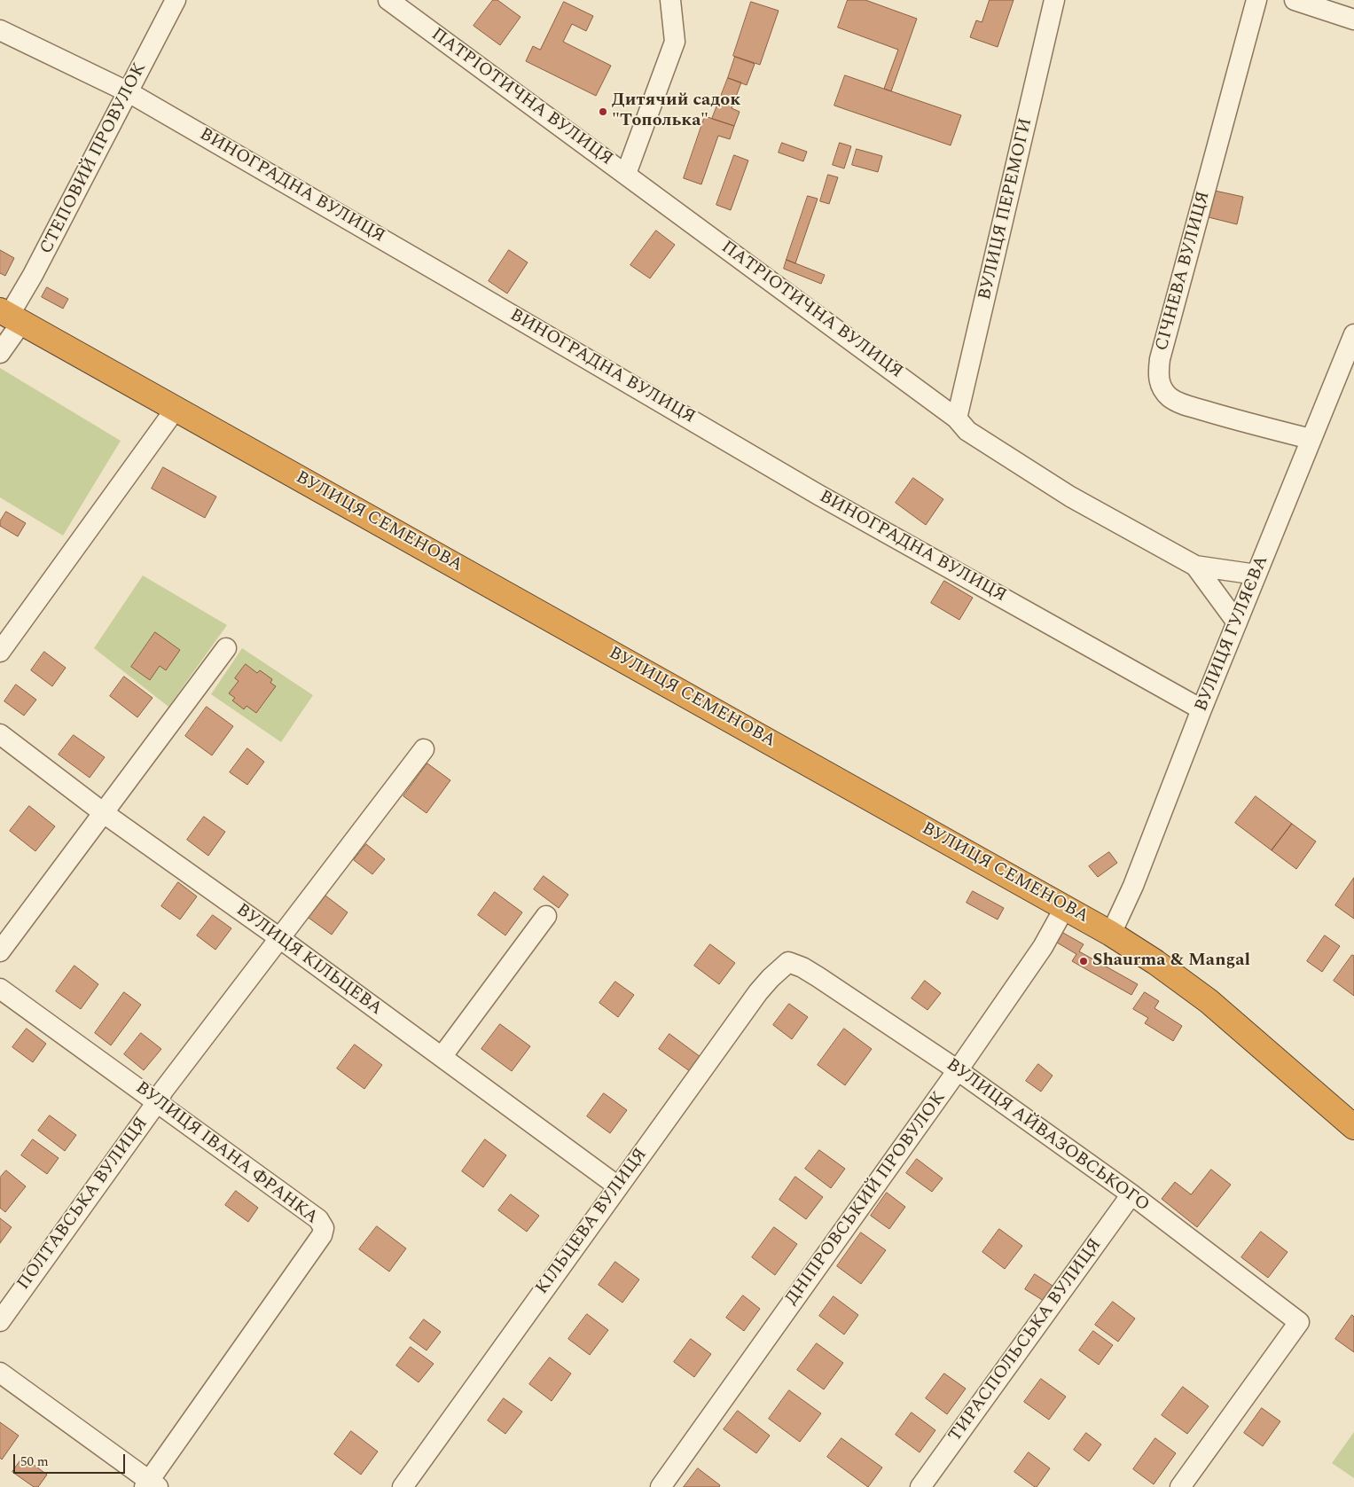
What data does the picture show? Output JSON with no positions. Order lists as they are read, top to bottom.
{
  "streets": {
    "highway": ["ВУЛИЦЯ СЕМЕНОВА"],
    "street": [
      "ПАТРІОТИЧНА ВУЛИЦЯ",
      "СТЕПОВИЙ ПРОВУЛОК",
      "ВИНОГРАДНА ВУЛИЦЯ",
      "ВУЛИЦЯ ПЕРЕМОГИ",
      "СІЧНЕВА ВУЛИЦЯ",
      "ВУЛИЦЯ ГУЛЯЄВА",
      "ВУЛИЦЯ КІЛЬЦЕВА",
      "ВУЛИЦЯ АЙВАЗОВСЬКОГО",
      "ВУЛИЦЯ ІВАНА ФРАНКА",
      "ДНІПРОВСЬКИЙ ПРОВУЛОК",
      "ПОЛТАВСЬКА ВУЛИЦЯ",
      "КІЛЬЦЕВА ВУЛИЦЯ",
      "ТИРАСПОЛЬСЬКА ВУЛИЦЯ"
    ]
  },
  "crossings": [
    ["ПАТРІОТИЧНА ВУЛИЦЯ", "ВУЛИЦЯ ПЕРЕМОГИ"],
    ["ПАТРІОТИЧНА ВУЛИЦЯ", "ВУЛИЦЯ ГУЛЯЄВА"],
    ["СТЕПОВИЙ ПРОВУЛОК", "ВИНОГРАДНА ВУЛИЦЯ"],
    ["СТЕПОВИЙ ПРОВУЛОК", "ВУЛИЦЯ СЕМЕНОВА"],
    ["ВИНОГРАДНА ВУЛИЦЯ", "ВУЛИЦЯ ГУЛЯЄВА"],
    ["СІЧНЕВА ВУЛИЦЯ", "ВУЛИЦЯ ГУЛЯЄВА"],
    ["ВУЛИЦЯ СЕМЕНОВА", "ВУЛИЦЯ ГУЛЯЄВА"],
    ["ВУЛИЦЯ СЕМЕНОВА", "ДНІПРОВСЬКИЙ ПРОВУЛОК"],
    ["ВУЛИЦЯ КІЛЬЦЕВА", "ПОЛТАВСЬКА ВУЛИЦЯ"],
    ["ВУЛИЦЯ КІЛЬЦЕВА", "КІЛЬЦЕВА ВУЛИЦЯ"],
    ["ВУЛИЦЯ АЙВАЗОВСЬКОГО", "ДНІПРОВСЬКИЙ ПРОВУЛОК"],
    ["ВУЛИЦЯ АЙВАЗОВСЬКОГО", "КІЛЬЦЕВА ВУЛИЦЯ"],
    ["ВУЛИЦЯ АЙВАЗОВСЬКОГО", "ТИРАСПОЛЬСЬКА ВУЛИЦЯ"],
    ["ВУЛИЦЯ ІВАНА ФРАНКА", "ПОЛТАВСЬКА ВУЛИЦЯ"]
  ],
  "places": ["Дитячий садок \"Тополька\"", "Shaurma & Mangal"],
  "scale_bar": "50 m"
}
